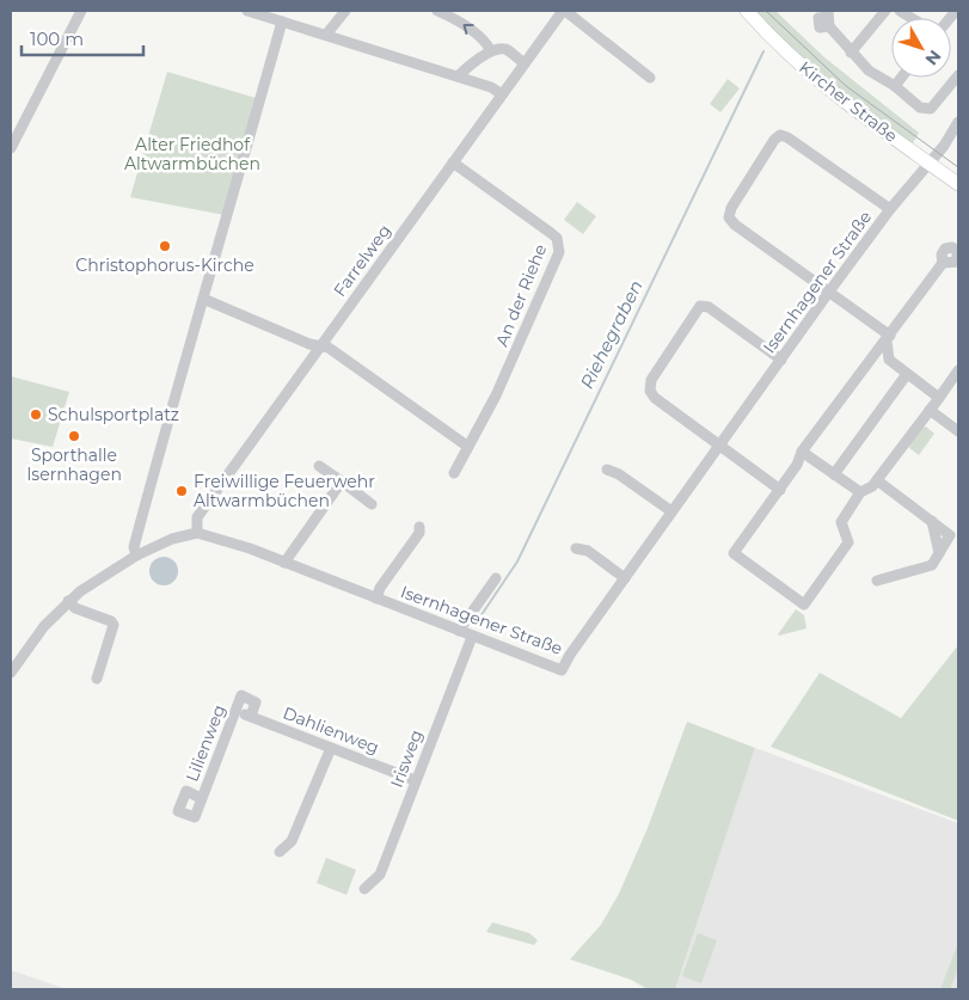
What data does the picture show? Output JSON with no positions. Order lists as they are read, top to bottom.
{
  "streets": {
    "main road": ["Kircher Straße"],
    "street": [
      "Farrelweg",
      "Isernhagener Straße",
      "An der Riehe",
      "Dahlienweg",
      "Lilienweg",
      "Irisweg"
    ]
  },
  "crossings": [
    ["Kircher Straße", "Isernhagener Straße"],
    ["Farrelweg", "Isernhagener Straße"],
    ["Farrelweg", "An der Riehe"],
    ["Isernhagener Straße", "Irisweg"],
    ["Dahlienweg", "Lilienweg"],
    ["Dahlienweg", "Irisweg"]
  ],
  "water": ["Riehegraben"],
  "parks": ["Alter Friedhof Altwarmbüchen"],
  "places": [
    "Christophorus-Kirche",
    "Schulsportplatz",
    "Sporthalle Isernhagen",
    "Freiwillige Feuerwehr Altwarmbüchen"
  ],
  "scale_bar": "100 m",
  "north": "bottom right"
}
